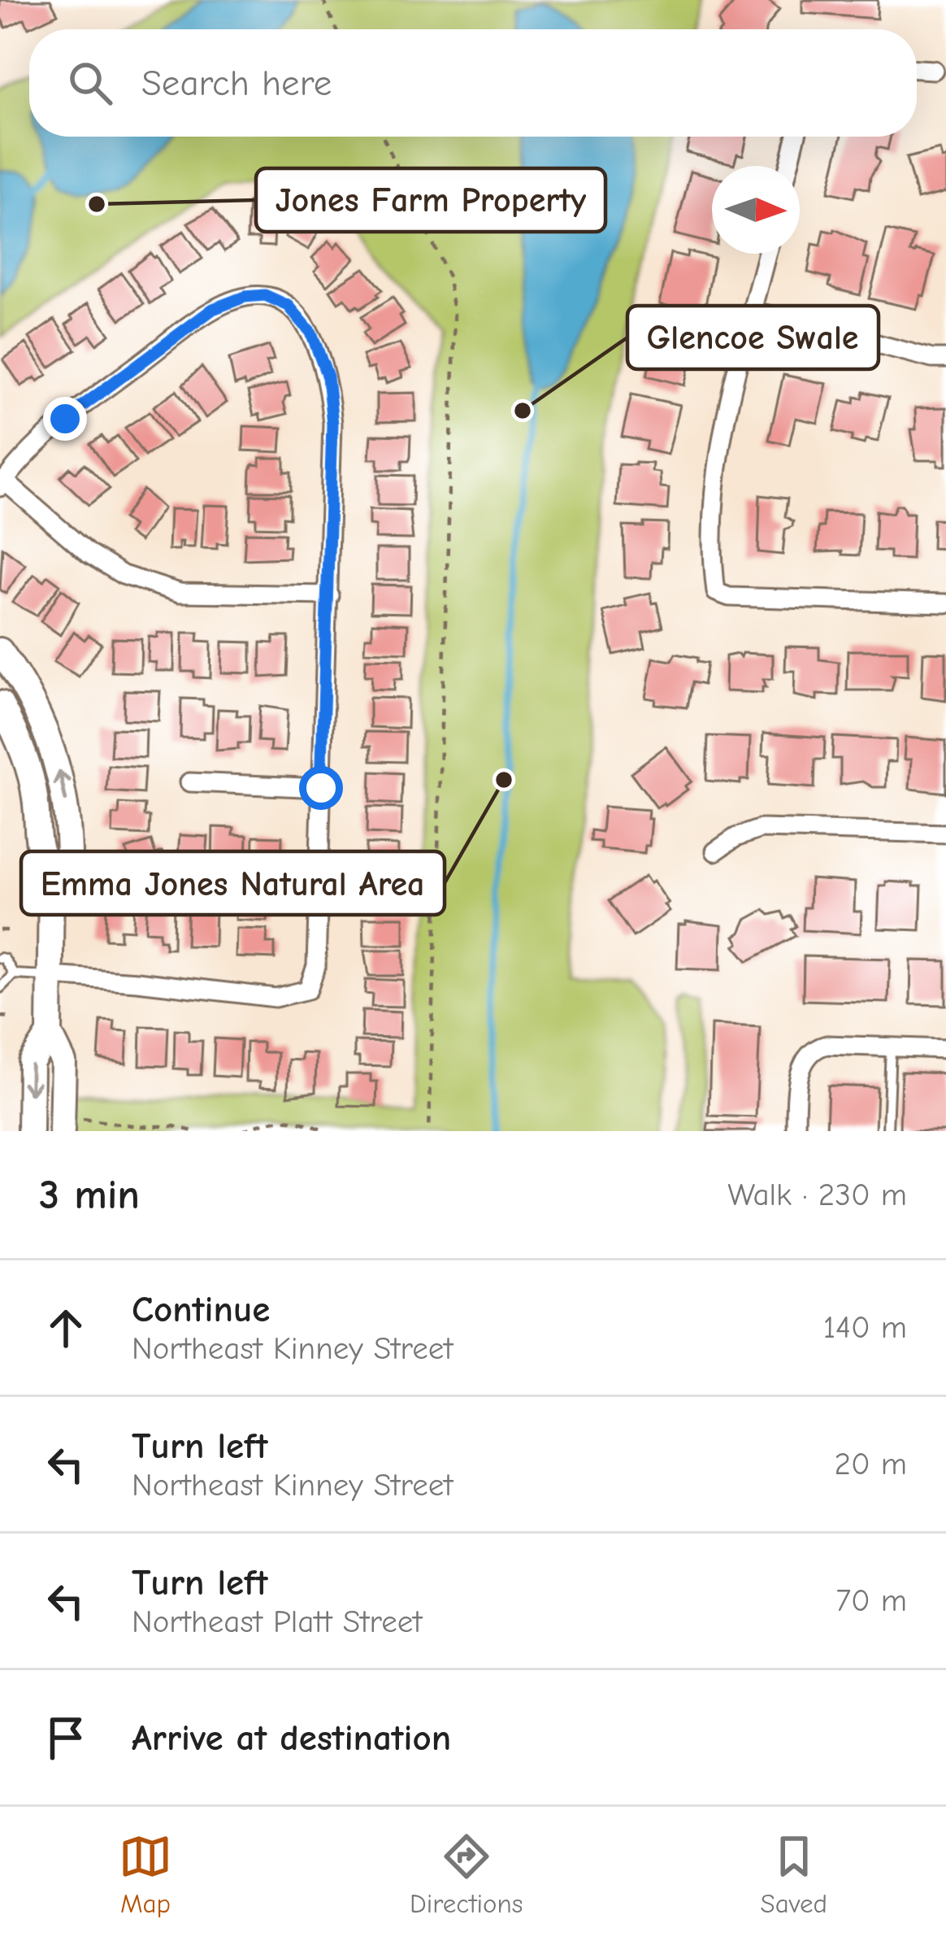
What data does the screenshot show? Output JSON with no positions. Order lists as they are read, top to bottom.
{
  "places": ["Jones Farm Property", "Glencoe Swale", "Emma Jones Natural Area"],
  "north": "right",
  "page": {
    "search": "Search here",
    "heading": ["3 min", "Walk · 230 m"],
    "list": [
      ["Continue", "Northeast Kinney Street", "140 m"],
      ["Turn left", "Northeast Kinney Street", "20 m"],
      ["Turn left", "Northeast Platt Street", "70 m"],
      "Arrive at destination"
    ],
    "nav": ["Map", "Directions", "Saved"]
  }
}
